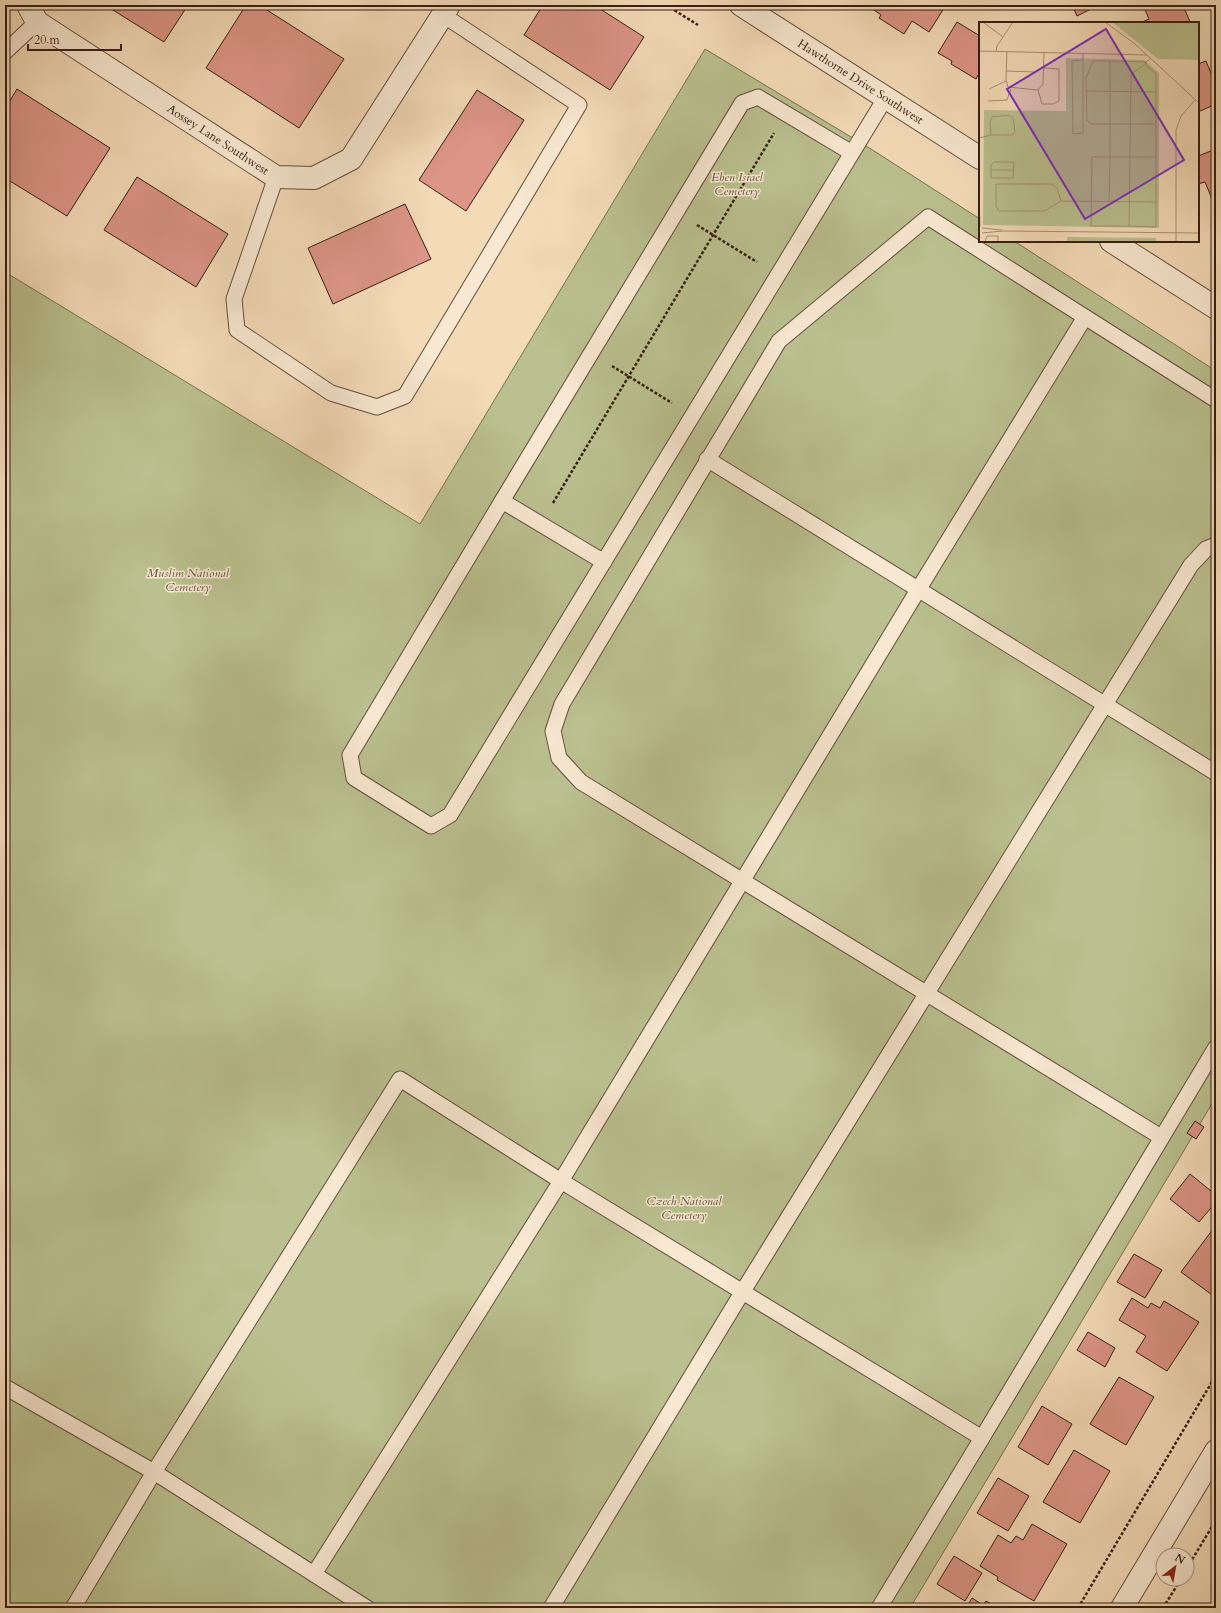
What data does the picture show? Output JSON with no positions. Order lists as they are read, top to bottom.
{
  "streets": {
    "street": ["Hawthorne Drive Southwest", "Aossey Lane Southwest"]
  },
  "parks": ["Eben Israel Cemetery", "Muslim National Cemetery", "Czech National Cemetery"],
  "scale_bar": "20 m",
  "north": "top right"
}
